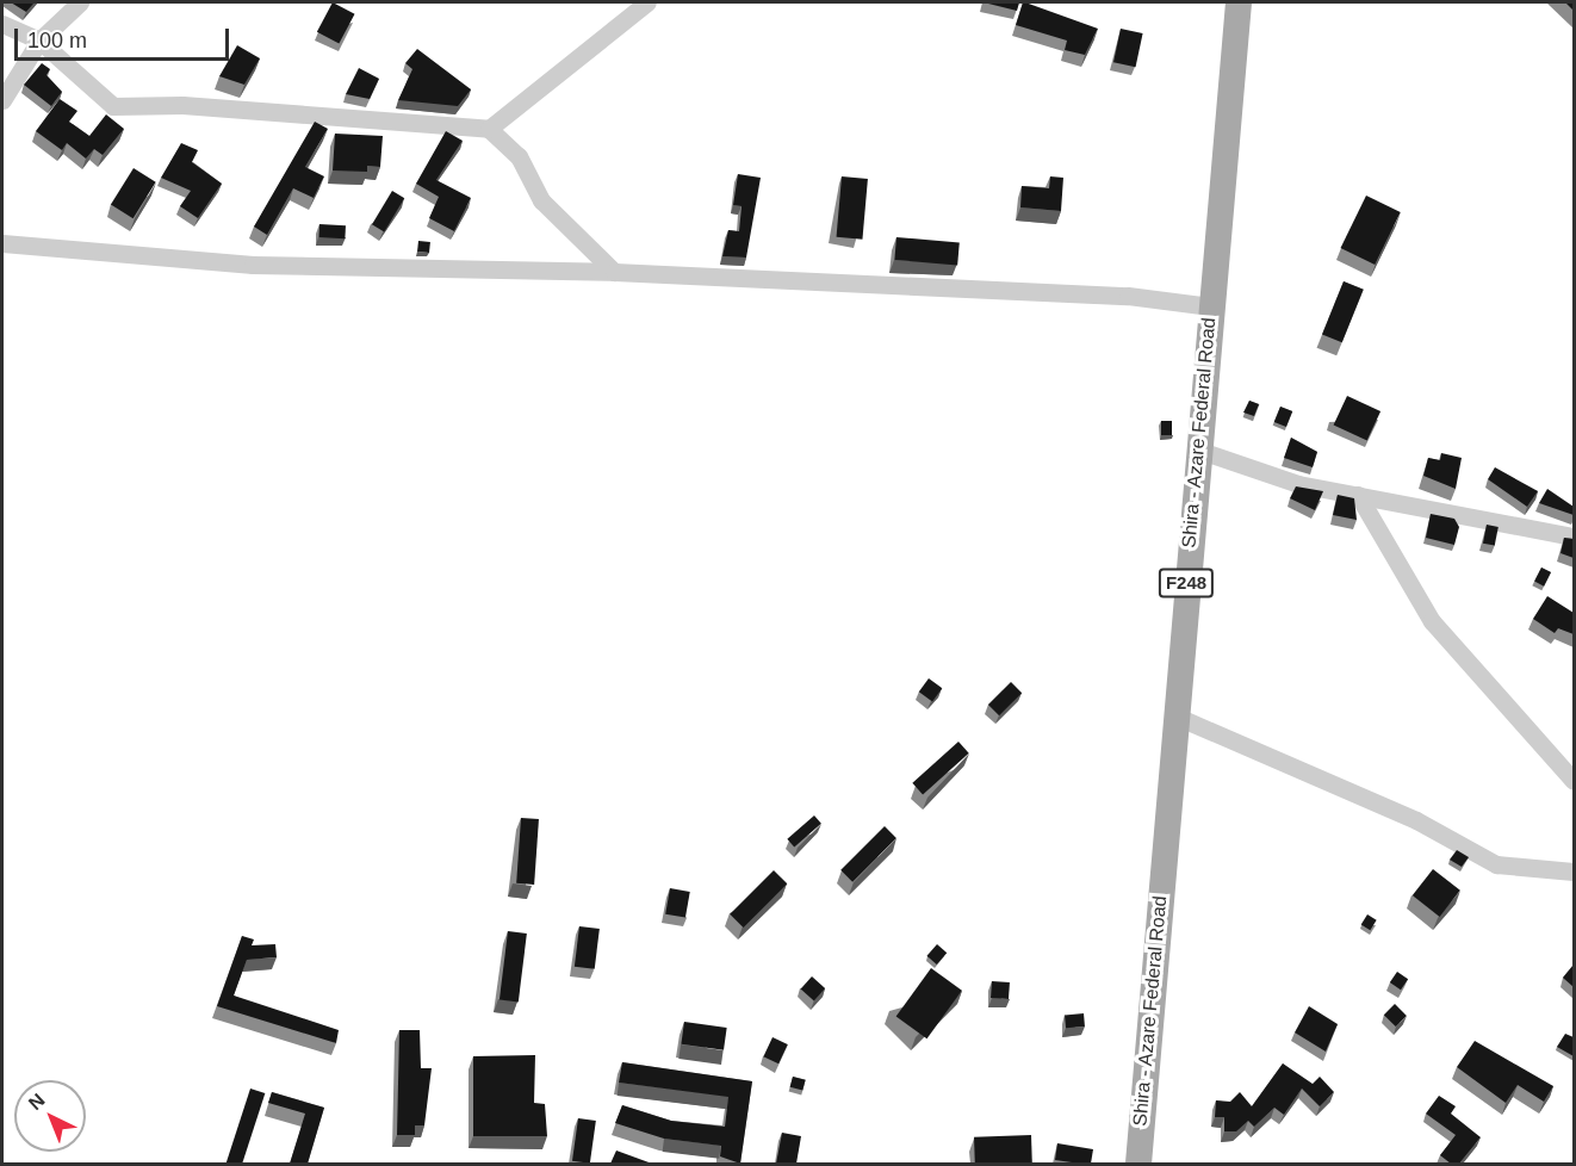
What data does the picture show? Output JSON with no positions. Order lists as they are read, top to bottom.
{
  "streets": {
    "main road": ["Shira - Azare Federal Road", "F248"]
  },
  "scale_bar": "100 m",
  "north": "top left"
}
